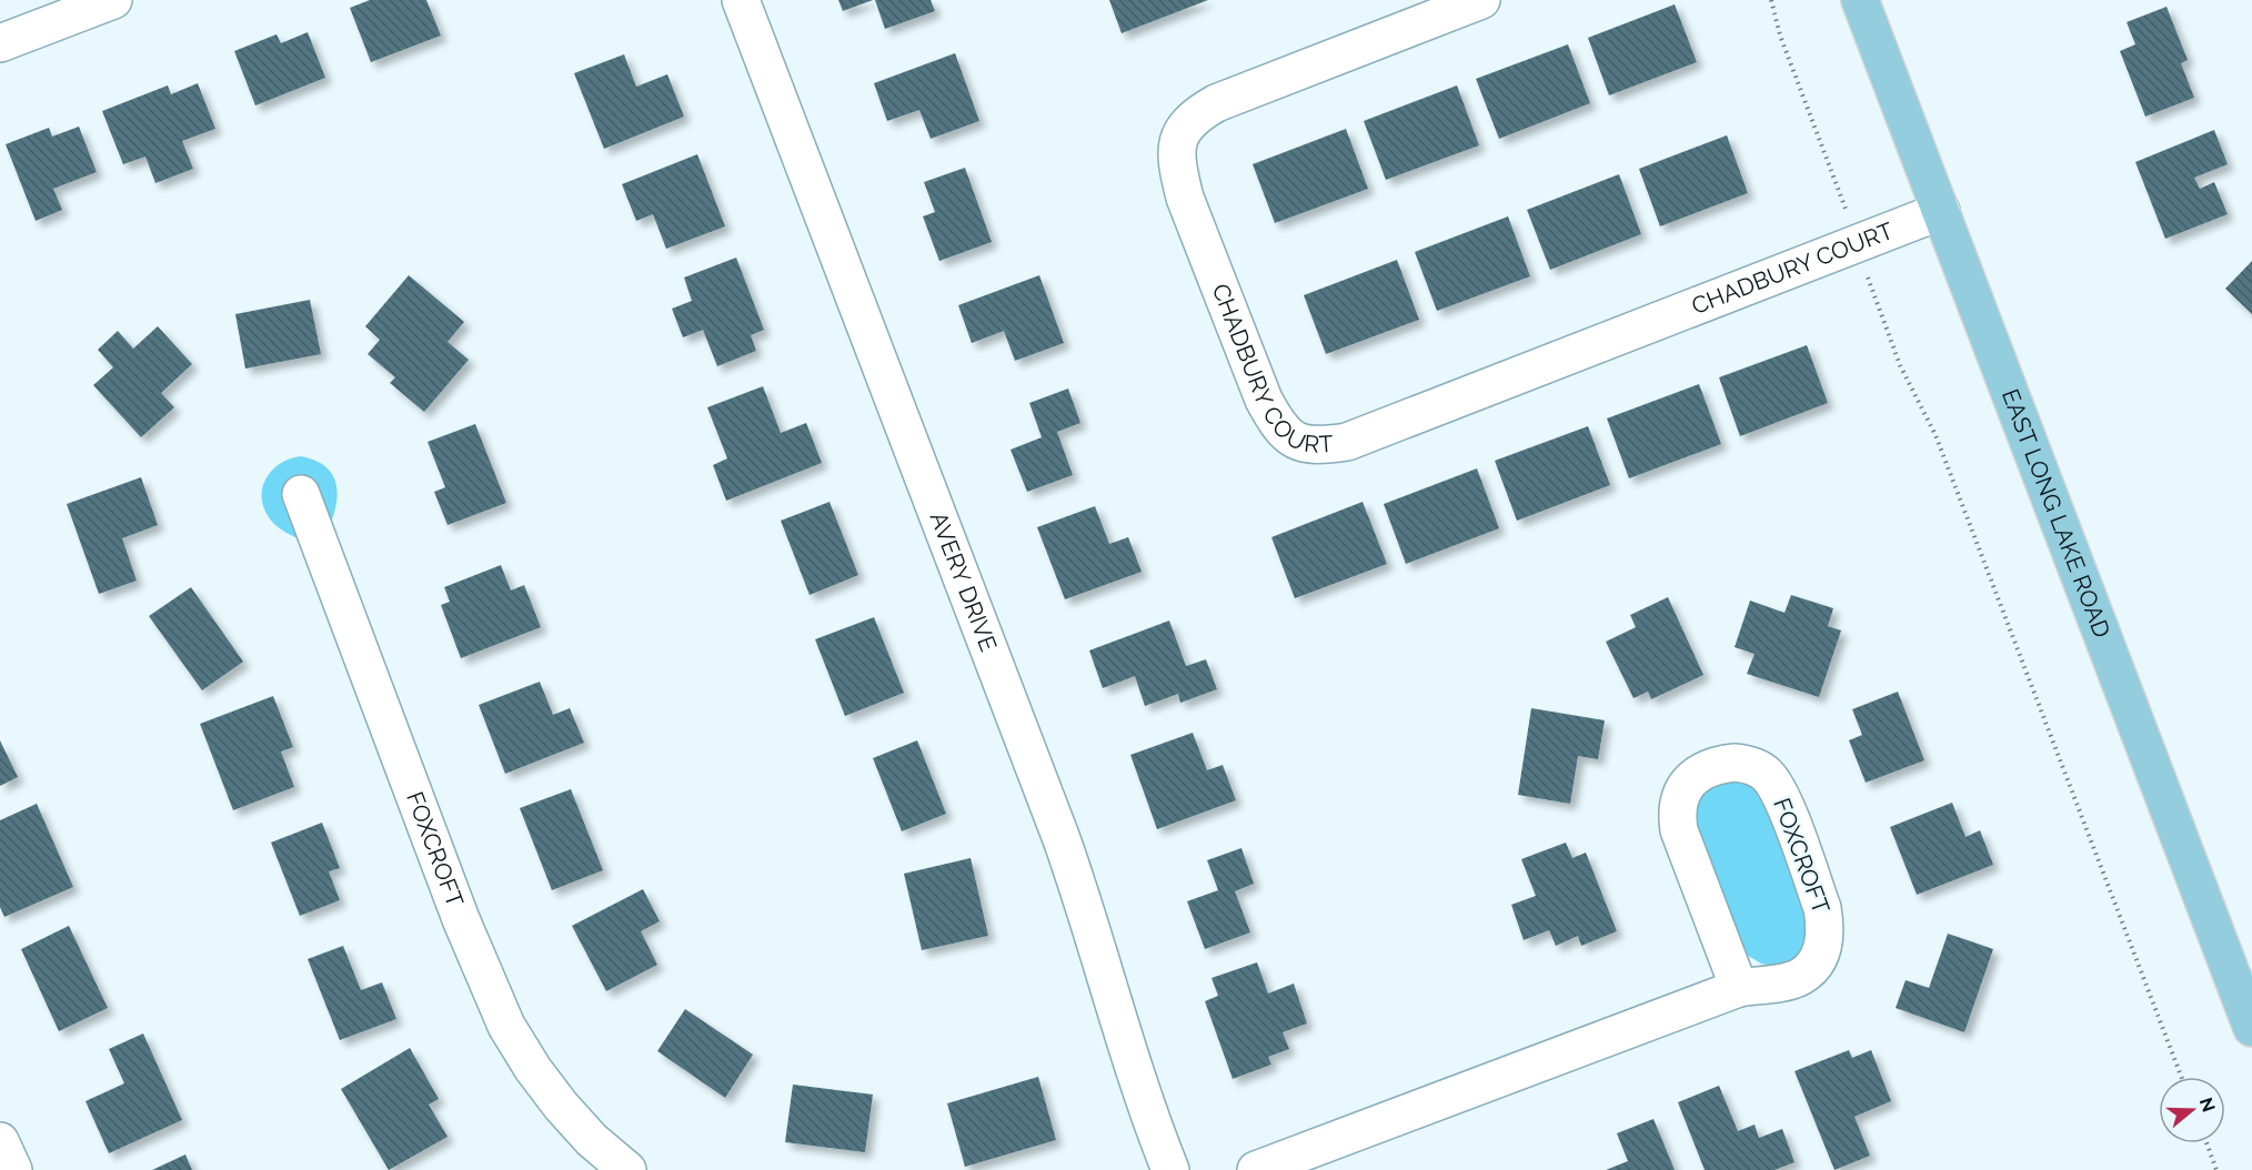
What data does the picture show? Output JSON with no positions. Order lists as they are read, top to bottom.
{
  "streets": {
    "main road": ["EAST LONG LAKE ROAD"],
    "street": ["CHADBURY COURT", "AVERY DRIVE", "FOXCROFT"]
  },
  "crossings": [
    ["CHADBURY COURT", "EAST LONG LAKE ROAD"]
  ],
  "north": "right"
}
